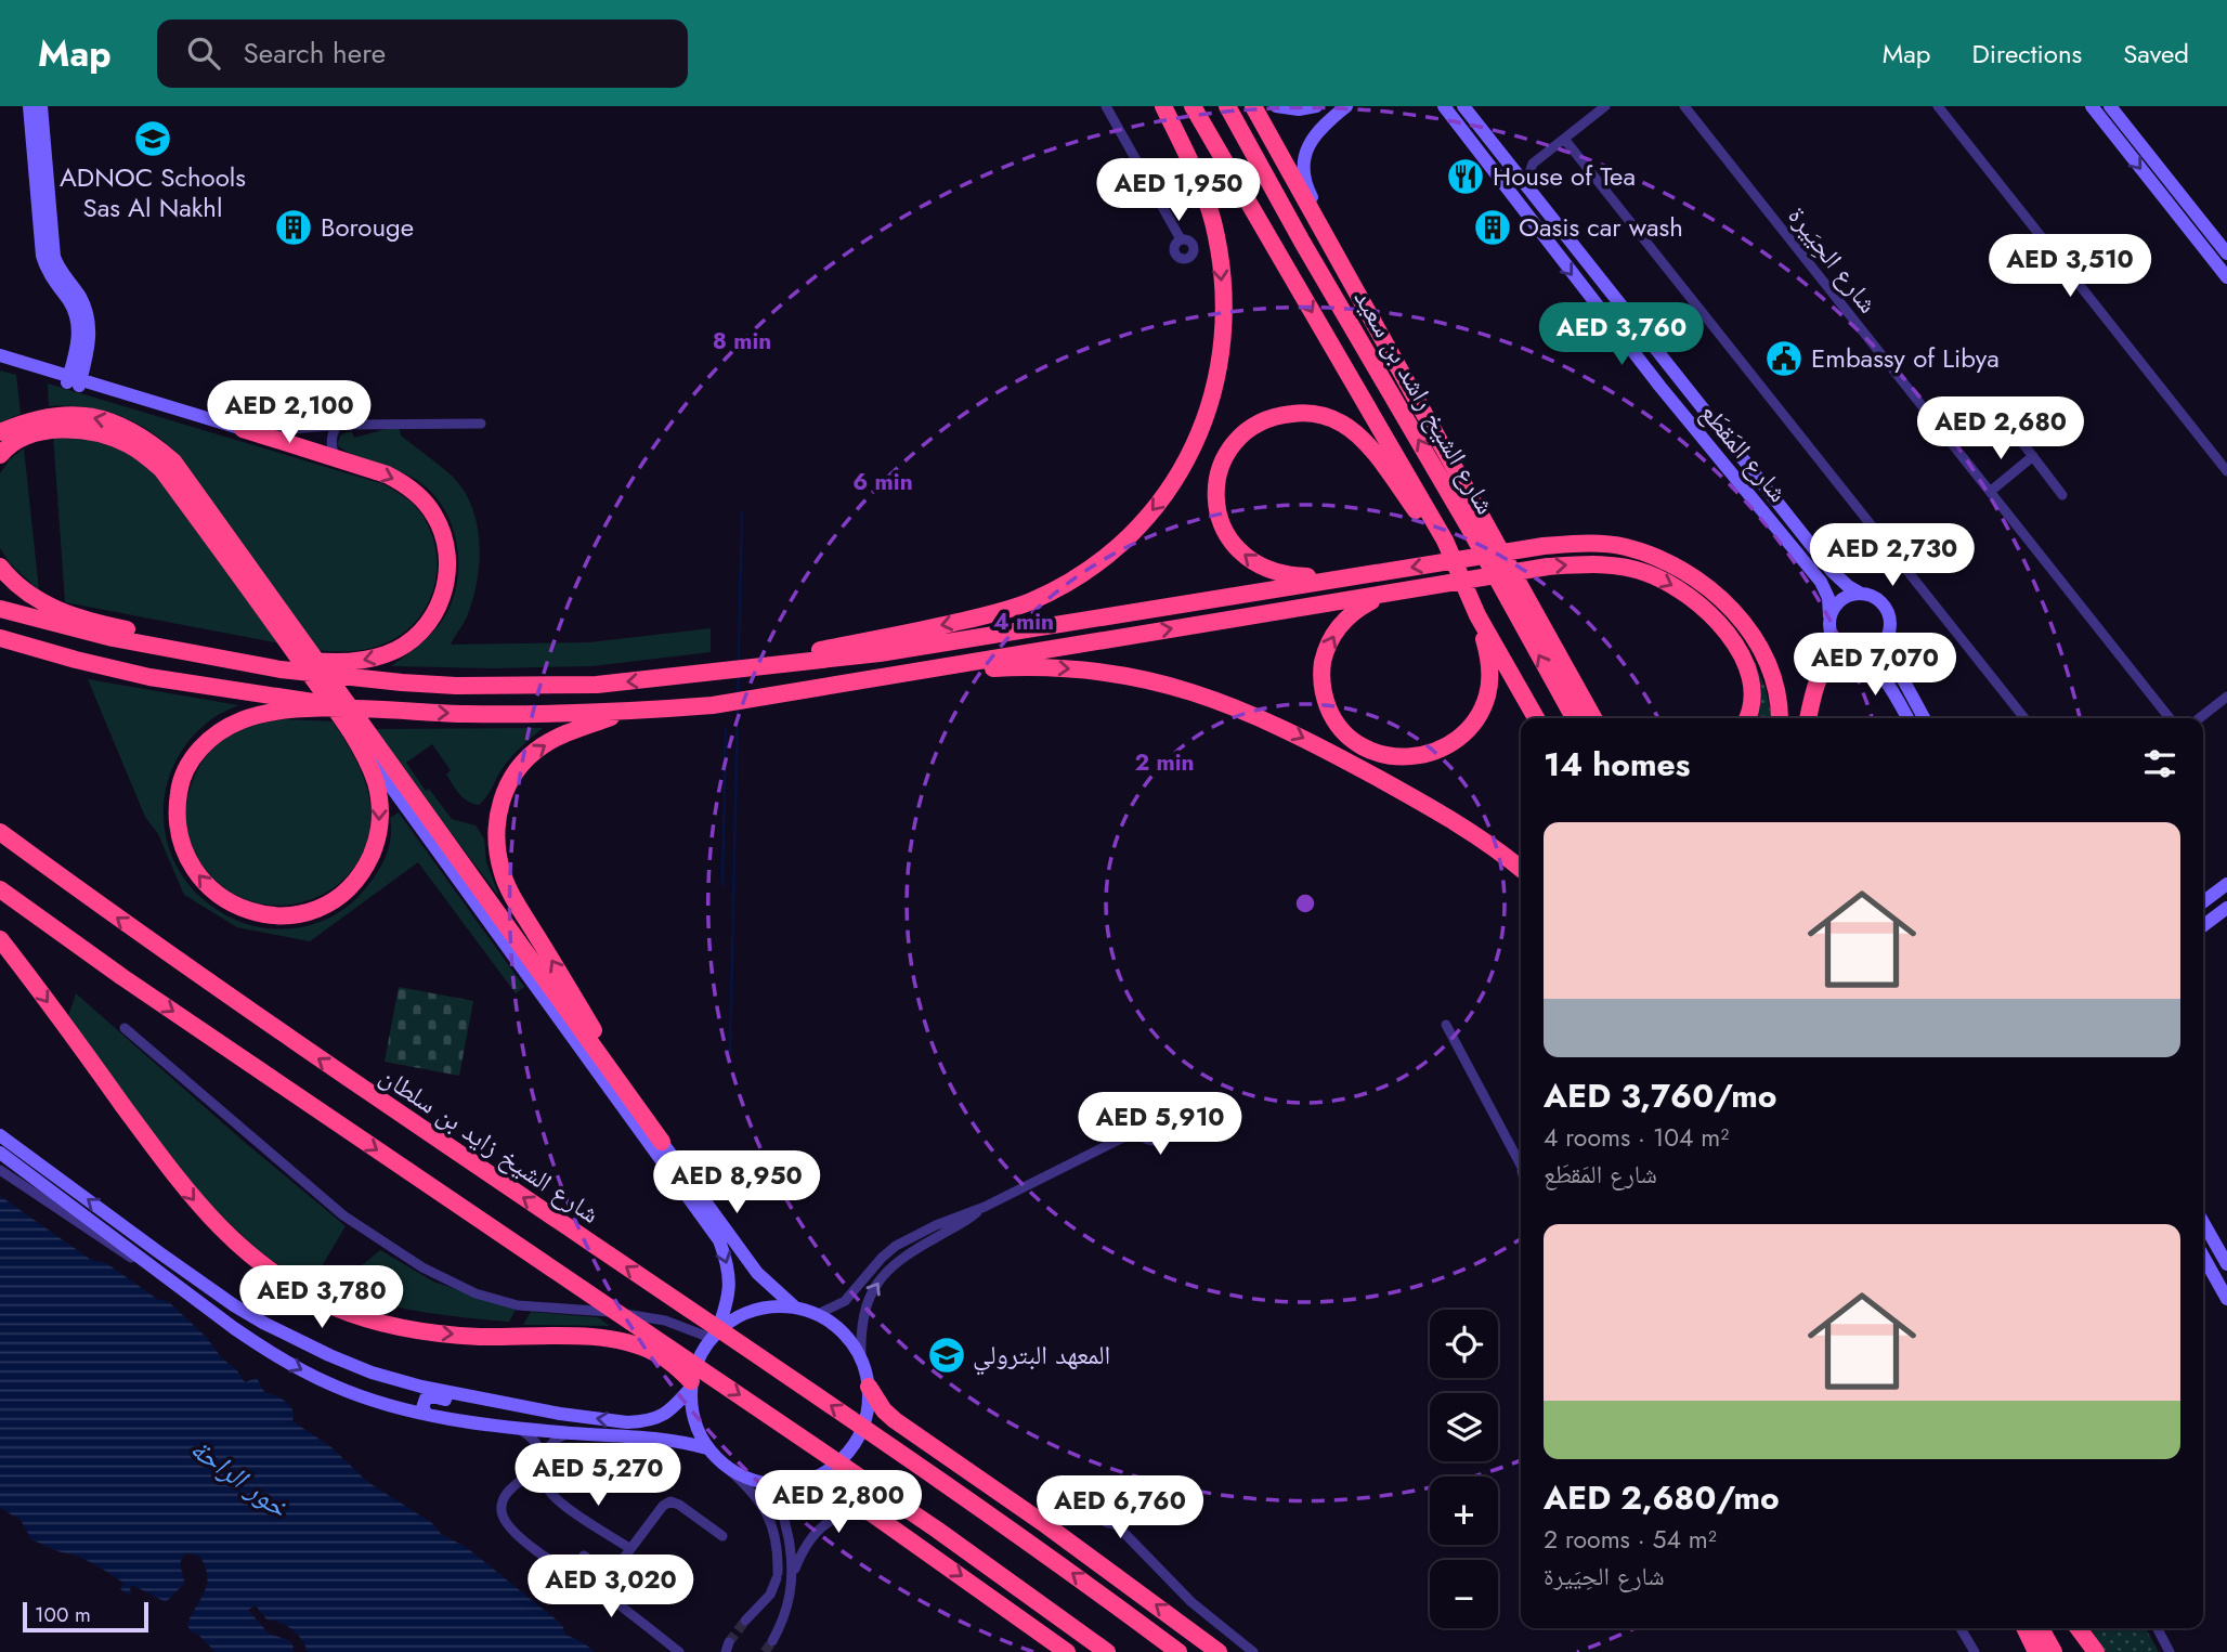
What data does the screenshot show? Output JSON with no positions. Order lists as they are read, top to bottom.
{
  "streets": {
    "highway": ["شارع الشيخ راشد بن سعيد", "شارع الشيخ زايد بن سلطان"],
    "main road": ["شارع المَقطَع"],
    "street": ["شارع الحِيَيرة"]
  },
  "water": ["خور الراحة"],
  "places": {
    "school or university": ["ADNOC Schools Sas Al Nakhl", "المعهد البترولي"],
    "restaurant": ["House of Tea"],
    "building": ["Borouge", "Oasis car wash"],
    "public building": ["Embassy of Libya"]
  },
  "scale_bar": "100 m",
  "page": {
    "header": "Map",
    "search": "Search here",
    "nav": ["Map", "Directions", "Saved"],
    "price": [
      "AED 1,950",
      "AED 3,510",
      "AED 3,760",
      "AED 2,100",
      "AED 2,680",
      "AED 2,730",
      "AED 7,070",
      "AED 5,910",
      "AED 8,950",
      "AED 3,780",
      "AED 5,270",
      "AED 2,800",
      "AED 6,760",
      "AED 3,020"
    ],
    "heading": "14 homes",
    "list": [
      {
        "name": "AED 3,760/mo",
        "note": "4 rooms · 104 m² · شارع المَقطَع"
      },
      {
        "name": "AED 2,680/mo",
        "note": "2 rooms · 54 m² · شارع الحِيَيرة"
      }
    ],
    "map_buttons": ["+", "−"],
    "scale": "100 m"
  },
  "rings": [
    "8 min",
    "6 min",
    "4 min",
    "2 min"
  ]
}
